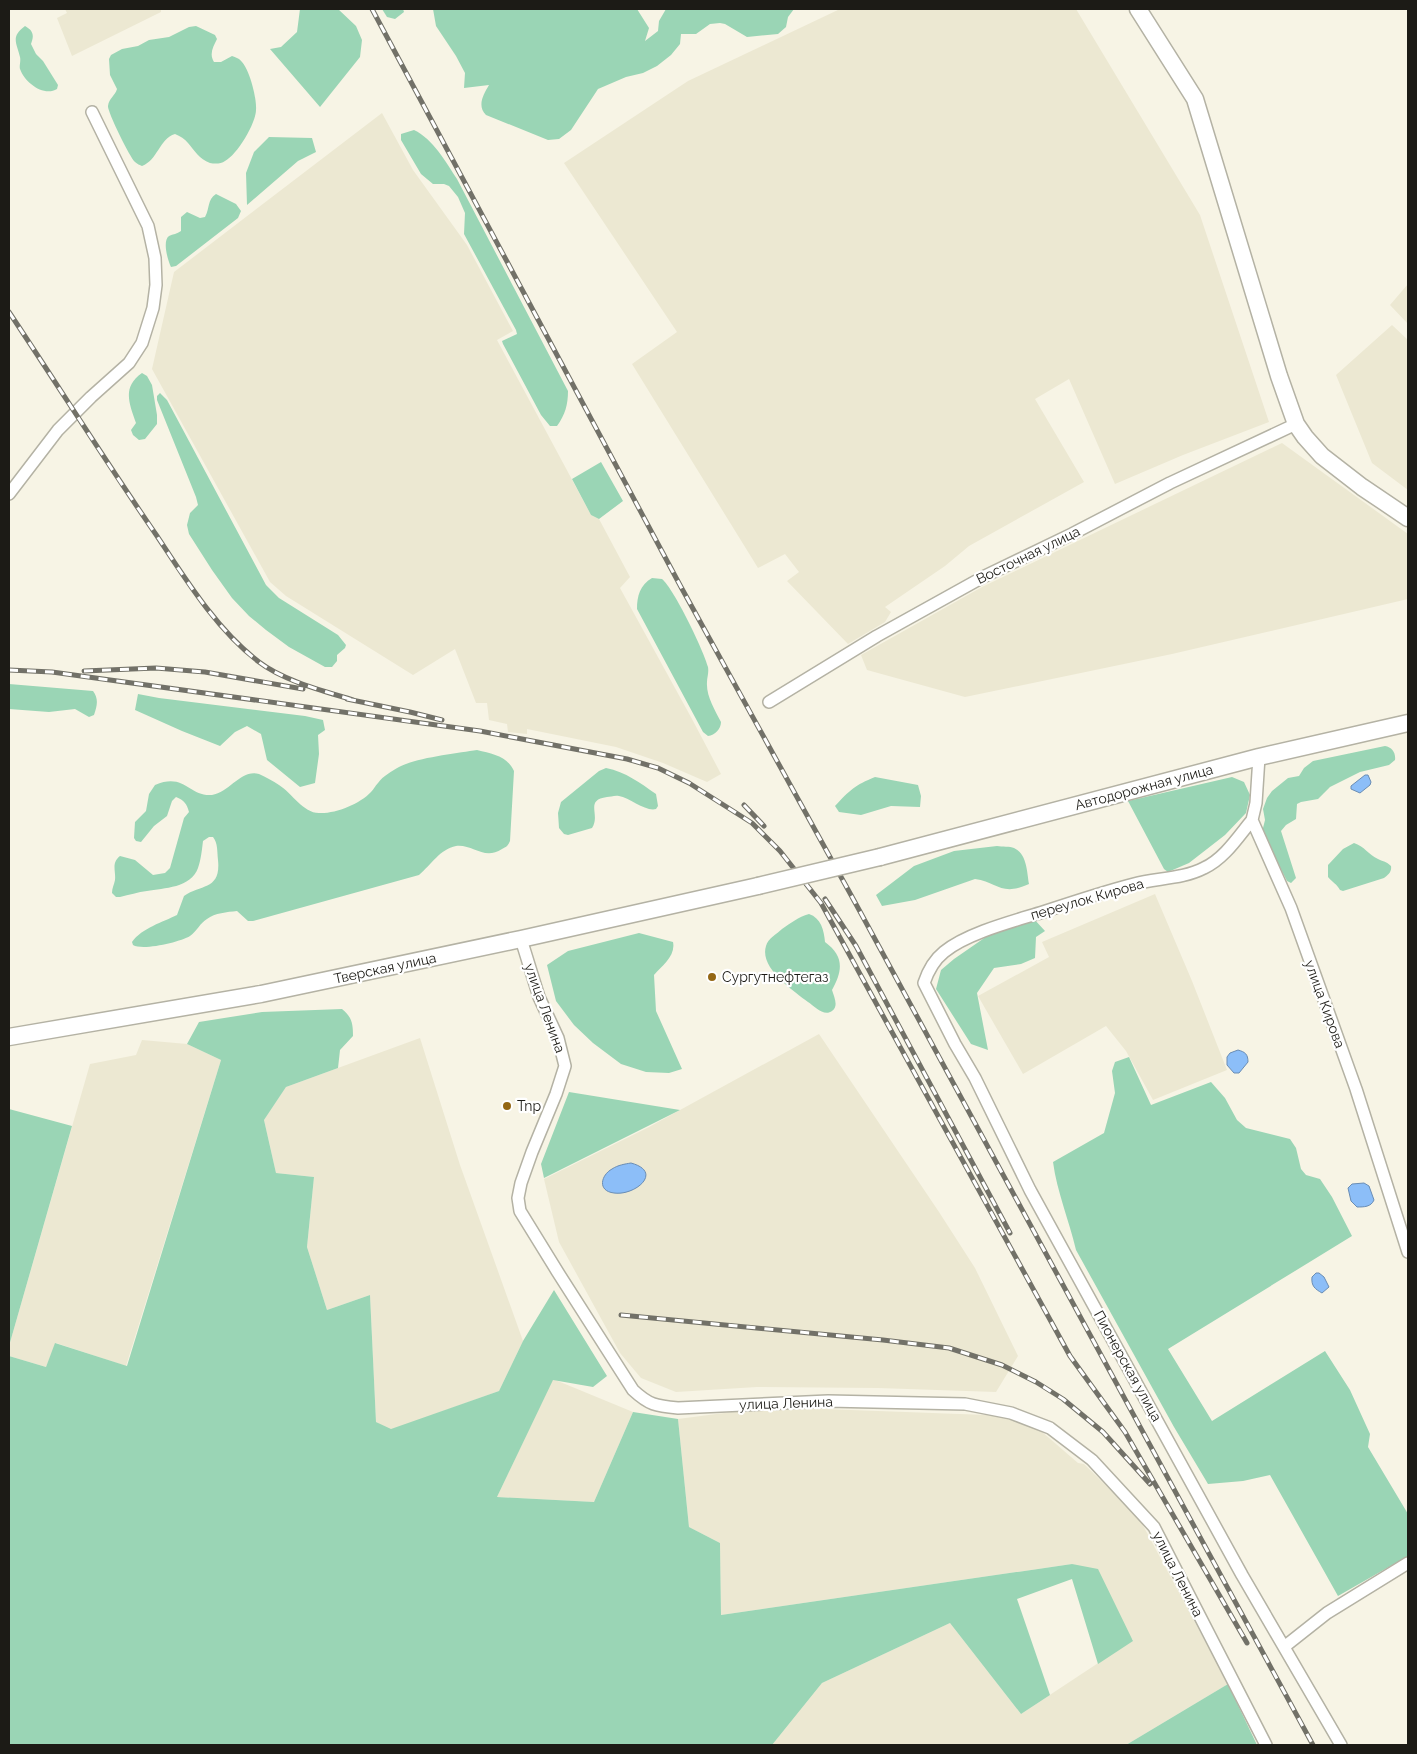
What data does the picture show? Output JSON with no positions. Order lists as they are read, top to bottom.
{
  "streets": {
    "main road": ["Автодорожная улица", "Тверская улица"],
    "street": [
      "Восточная улица",
      "переулок Кирова",
      "улица Кирова",
      "улица Ленина",
      "Пионерская улица"
    ]
  },
  "crossings": [
    ["Автодорожная улица", "Тверская улица"],
    ["переулок Кирова", "улица Кирова"],
    ["переулок Кирова", "Пионерская улица"],
    ["Тверская улица", "улица Ленина"]
  ],
  "places": ["Сургутнефтегаз", "Tnp"]
}
